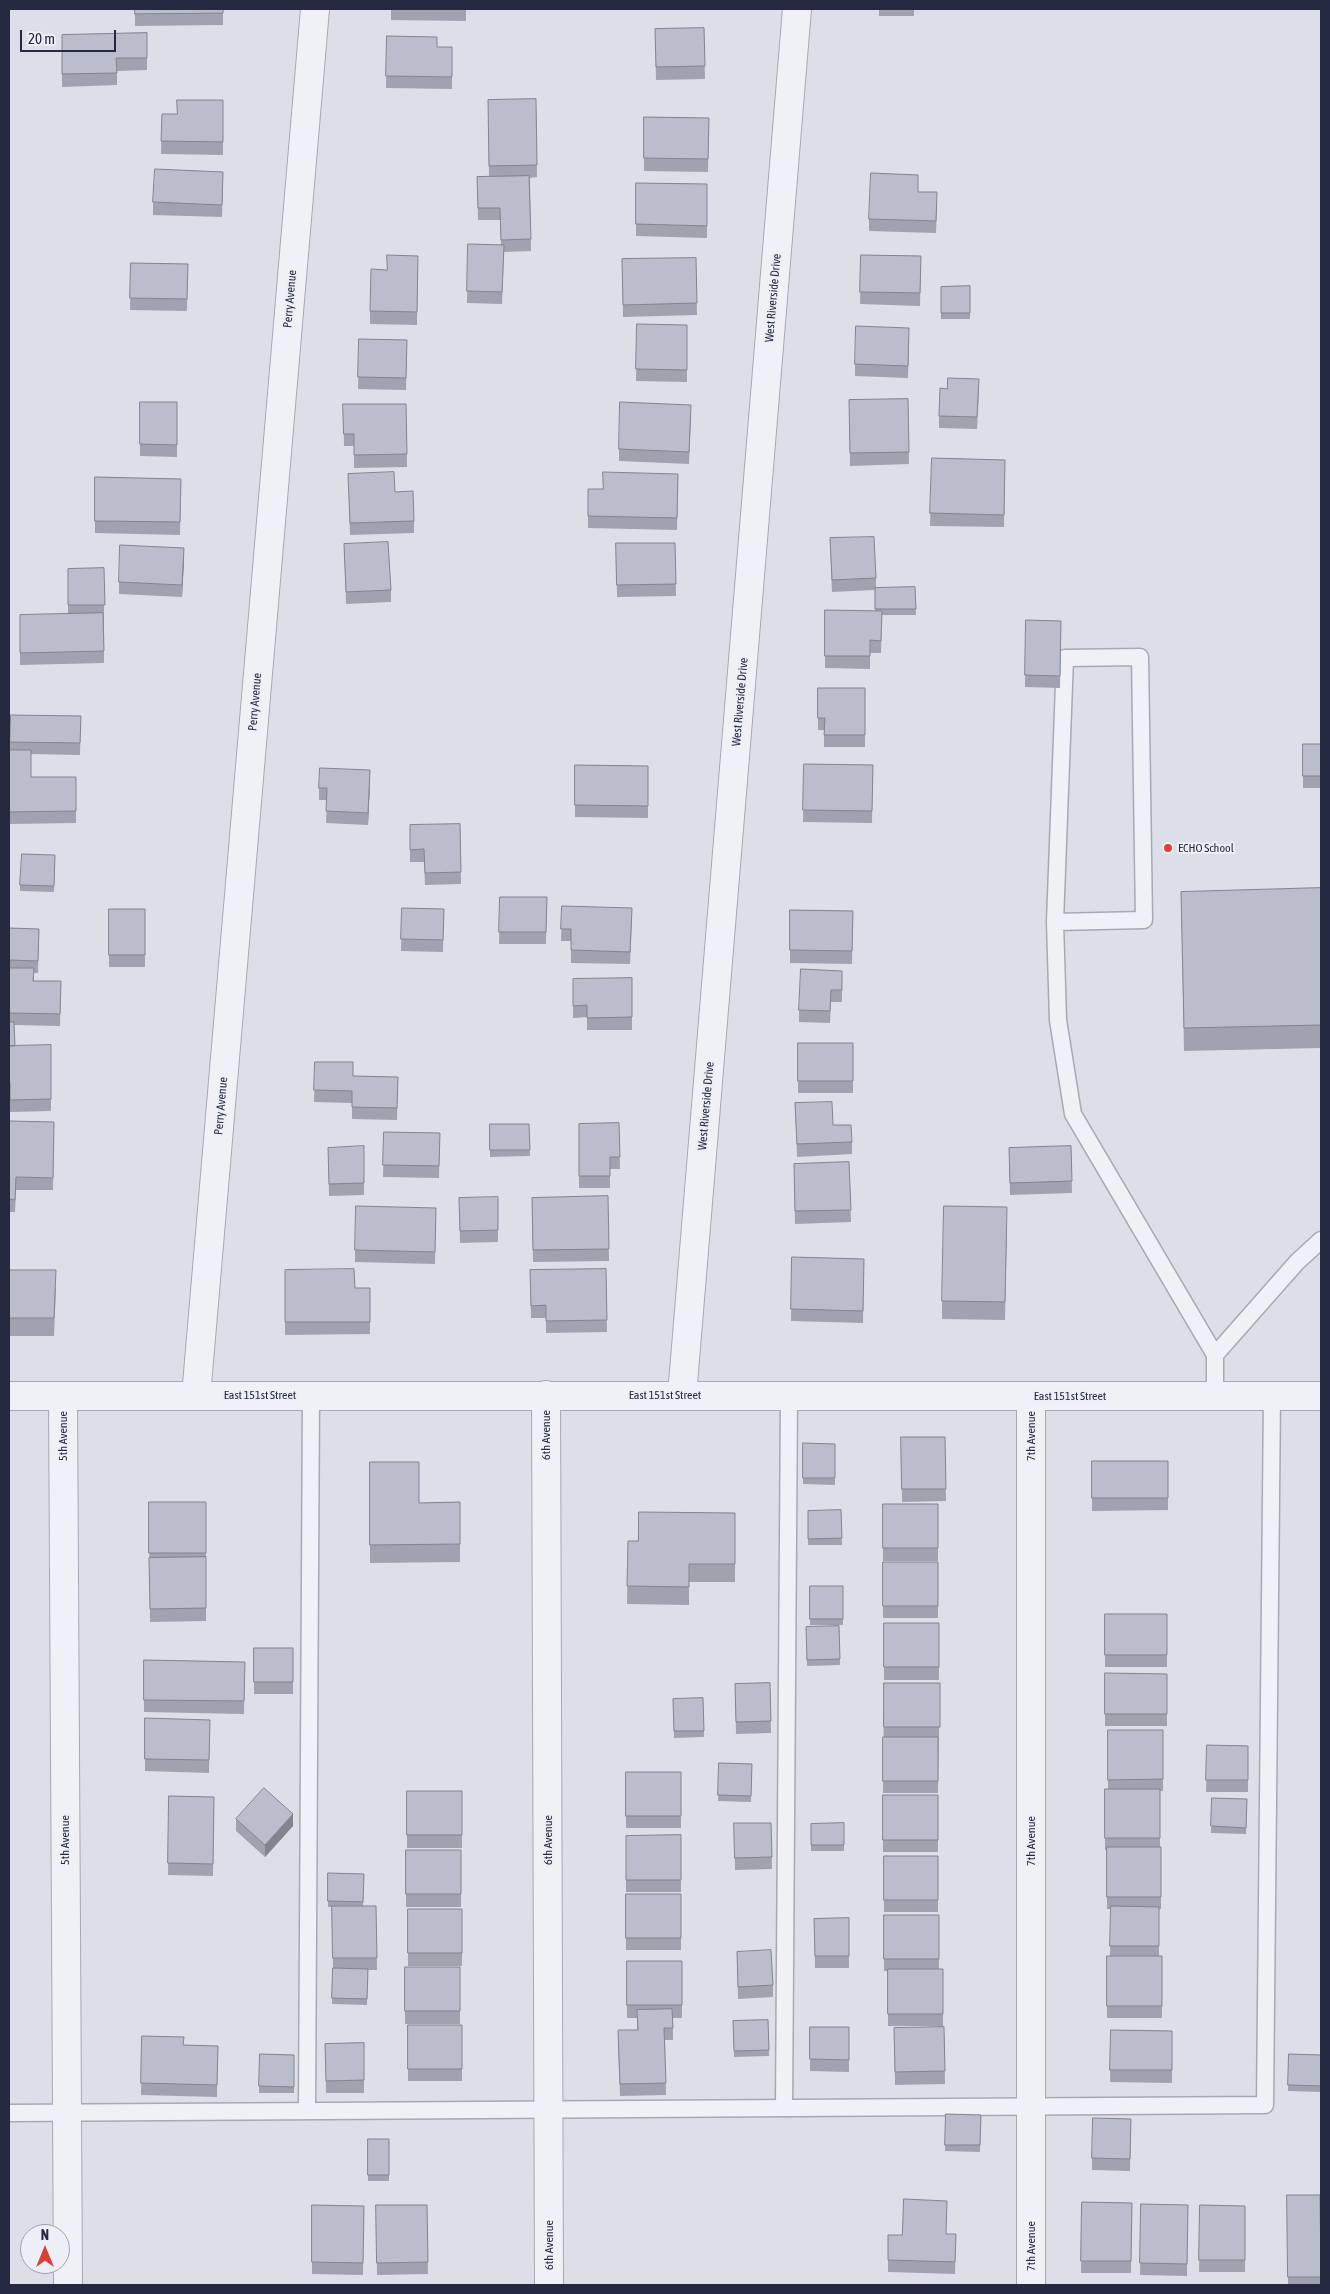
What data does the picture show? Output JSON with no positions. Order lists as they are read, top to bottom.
{
  "streets": {
    "street": [
      "West Riverside Drive",
      "Perry Avenue",
      "East 151st Street",
      "6th Avenue",
      "5th Avenue",
      "7th Avenue"
    ]
  },
  "crossings": [
    ["West Riverside Drive", "East 151st Street"],
    ["Perry Avenue", "East 151st Street"],
    ["East 151st Street", "6th Avenue"],
    ["East 151st Street", "5th Avenue"],
    ["East 151st Street", "7th Avenue"]
  ],
  "places": ["ECHO School"],
  "scale_bar": "20 m",
  "north": "top"
}
